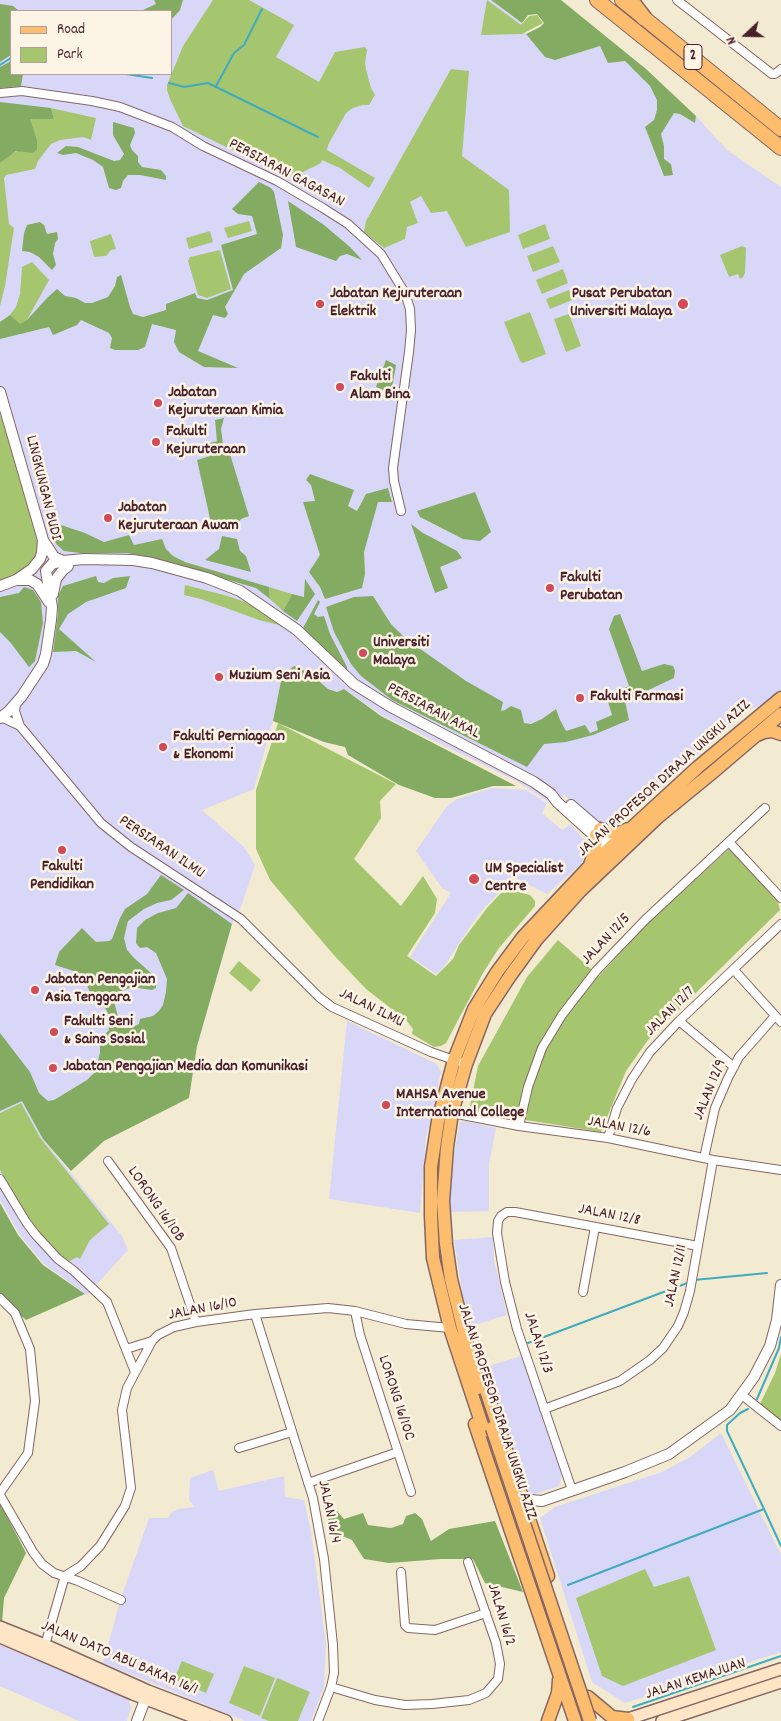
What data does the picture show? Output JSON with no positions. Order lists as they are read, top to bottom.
{
  "streets": {
    "highway": ["2"],
    "main road": ["JALAN PROFESOR DIRAJA UNGKU AZIZ", "JALAN DATO ABU BAKAR 16/1", "JALAN KEMAJUAN"],
    "street": [
      "PERSIARAN GAGASAN",
      "LINGKUNGAN BUDI",
      "PERSIARAN AKAL",
      "PERSIARAN ILMU",
      "JALAN 12/5",
      "JALAN ILMU",
      "JALAN 12/7",
      "JALAN 12/9",
      "JALAN 12/6",
      "LORONG 16/10B",
      "JALAN 12/8",
      "JALAN 12/11",
      "JALAN 16/10",
      "JALAN 12/3",
      "LORONG 16/10C",
      "JALAN 16/4",
      "JALAN 16/2"
    ]
  },
  "crossings": [
    ["LINGKUNGAN BUDI", "PERSIARAN AKAL"],
    ["PERSIARAN AKAL", "JALAN PROFESOR DIRAJA UNGKU AZIZ"],
    ["JALAN PROFESOR DIRAJA UNGKU AZIZ", "JALAN ILMU"],
    ["JALAN PROFESOR DIRAJA UNGKU AZIZ", "JALAN 12/6"],
    ["JALAN PROFESOR DIRAJA UNGKU AZIZ", "JALAN 16/10"],
    ["PERSIARAN ILMU", "JALAN ILMU"],
    ["JALAN 12/5", "JALAN 12/6"],
    ["JALAN 12/7", "JALAN 12/6"],
    ["JALAN 12/9", "JALAN 12/6"],
    ["JALAN 12/6", "JALAN 12/11"],
    ["LORONG 16/10B", "JALAN 16/10"],
    ["JALAN 12/8", "JALAN 12/11"],
    ["JALAN 12/8", "JALAN 12/3"],
    ["JALAN 12/11", "JALAN 12/3"],
    ["JALAN 16/10", "LORONG 16/10C"],
    ["JALAN 16/10", "JALAN 16/4"],
    ["JALAN 16/4", "JALAN 16/2"]
  ],
  "places": [
    "Jabatan Kejuruteraan Elektrik",
    "Pusat Perubatan Universiti Malaya",
    "Fakulti Alam Bina",
    "Jabatan Kejuruteraan Kimia",
    "Fakulti Kejuruteraan",
    "Jabatan Kejuruteraan Awam",
    "Fakulti Perubatan",
    "Universiti Malaya",
    "Muzium Seni Asia",
    "Fakulti Farmasi",
    "Fakulti Perniagaan & Ekonomi",
    "Fakulti Pendidikan",
    "UM Specialist Centre",
    "Jabatan Pengajian Asia Tenggara",
    "Fakulti Seni & Sains Sosial",
    "Jabatan Pengajian Media dan Komunikasi",
    "MAHSA Avenue International College"
  ],
  "legend": ["Road", "Park"],
  "north": "left"
}
